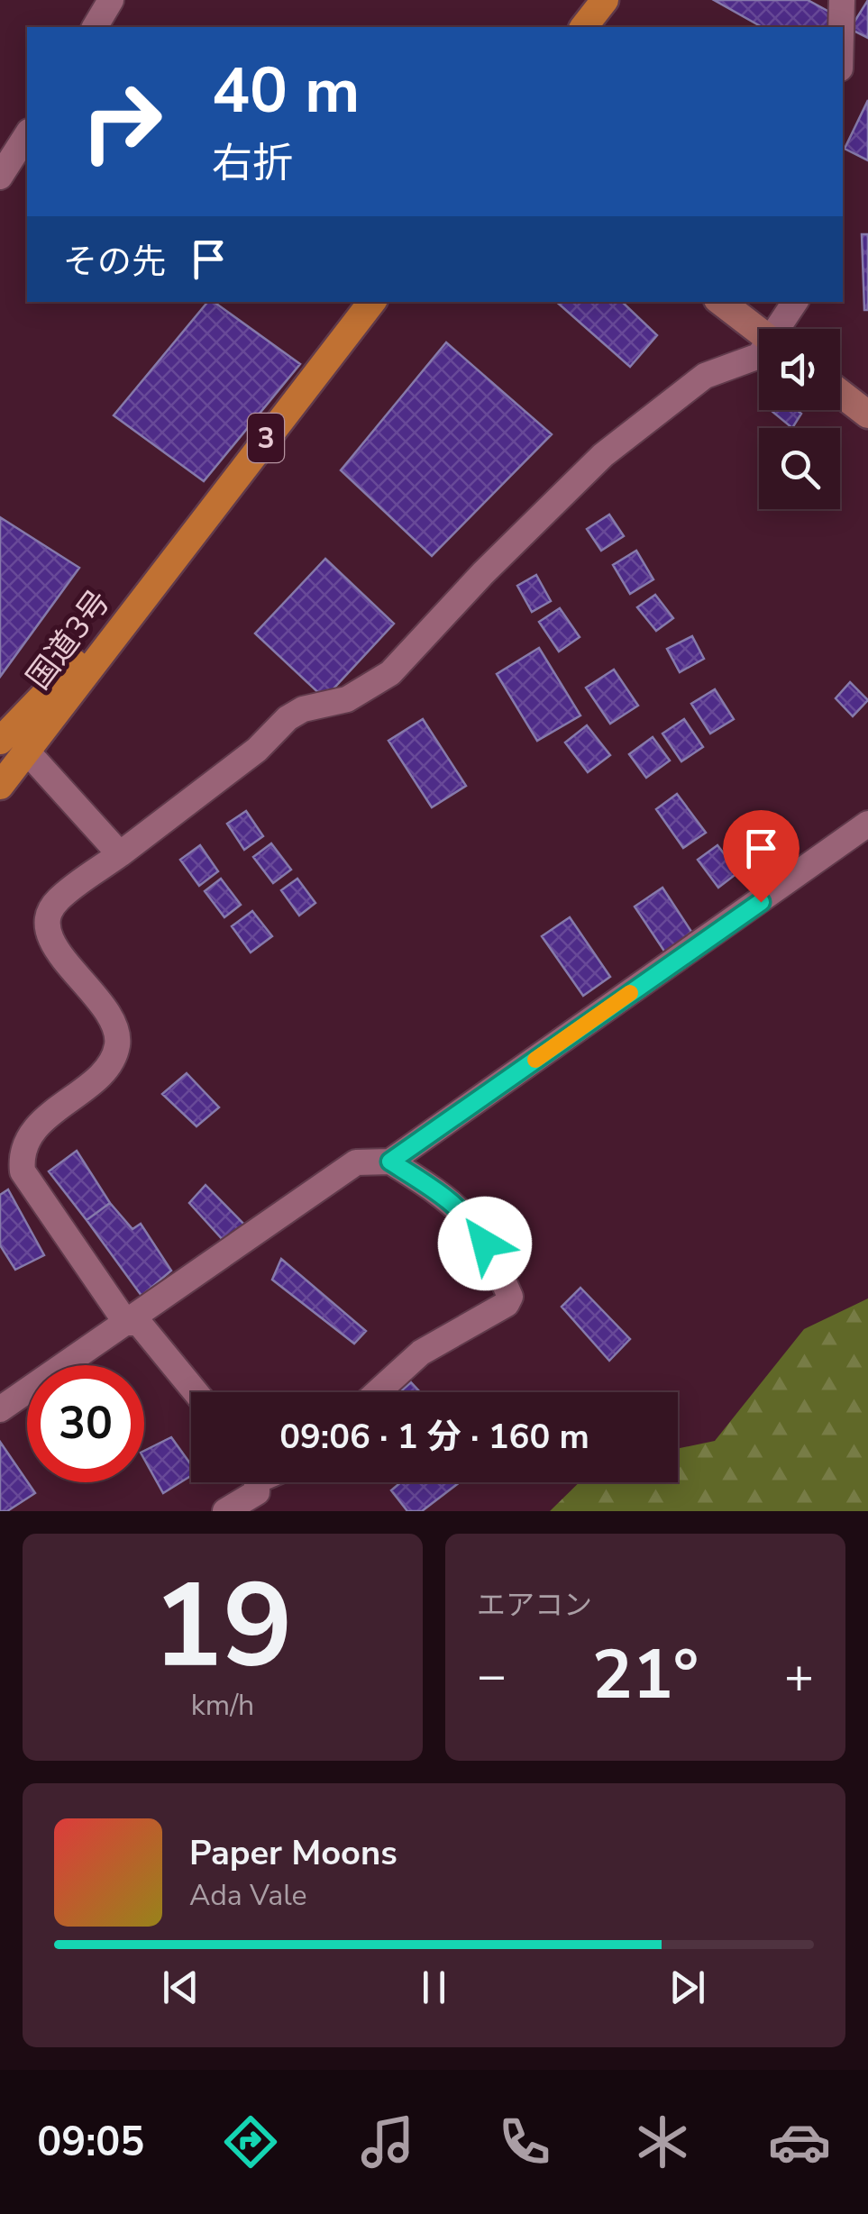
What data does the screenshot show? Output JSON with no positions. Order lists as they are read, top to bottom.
{
  "streets": {
    "highway": ["3", "国道3号"]
  },
  "page": {
    "turn": ["40 m", "右折"],
    "then": "その先",
    "limit": "30",
    "trip": "09:06 · 1 分 · 160 m",
    "tile": [
      ["19", "km/h"],
      "エアコン"
    ],
    "heat": ["−", "21°", "+"],
    "song": ["Paper Moons", "Ada Vale"],
    "tabs": "09:05"
  }
}
